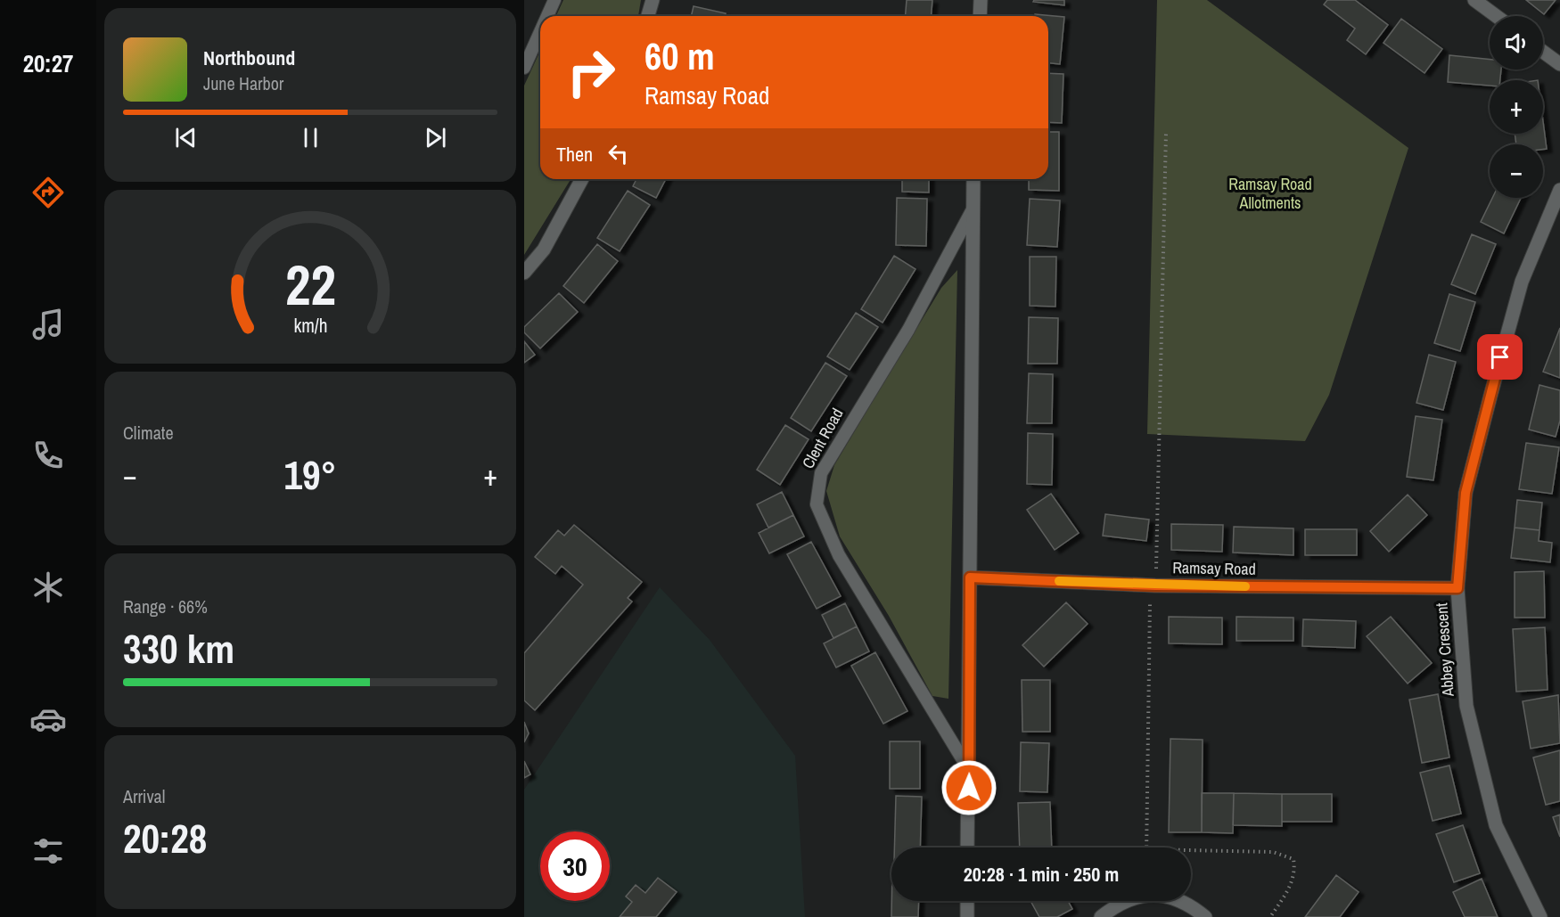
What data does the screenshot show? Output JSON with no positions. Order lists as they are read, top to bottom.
{
  "streets": {
    "street": ["Clent Road", "Ramsay Road", "Abbey Crescent"]
  },
  "crossings": [
    ["Clent Road", "Ramsay Road"],
    ["Ramsay Road", "Abbey Crescent"]
  ],
  "parks": ["Ramsay Road Allotments"],
  "page": {
    "tabs": "20:27",
    "map_buttons": ["+", "−"],
    "turn": ["60 m", "Ramsay Road"],
    "song": ["Northbound", "June Harbor"],
    "then": "Then",
    "tile": [
      "Climate",
      ["Range · 66%", "330 km"],
      ["Arrival", "20:28"]
    ],
    "heat": ["−", "19°", "+"],
    "limit": "30",
    "trip": "20:28 · 1 min · 250 m",
    "gauge": ["22", "km/h"]
  }
}
